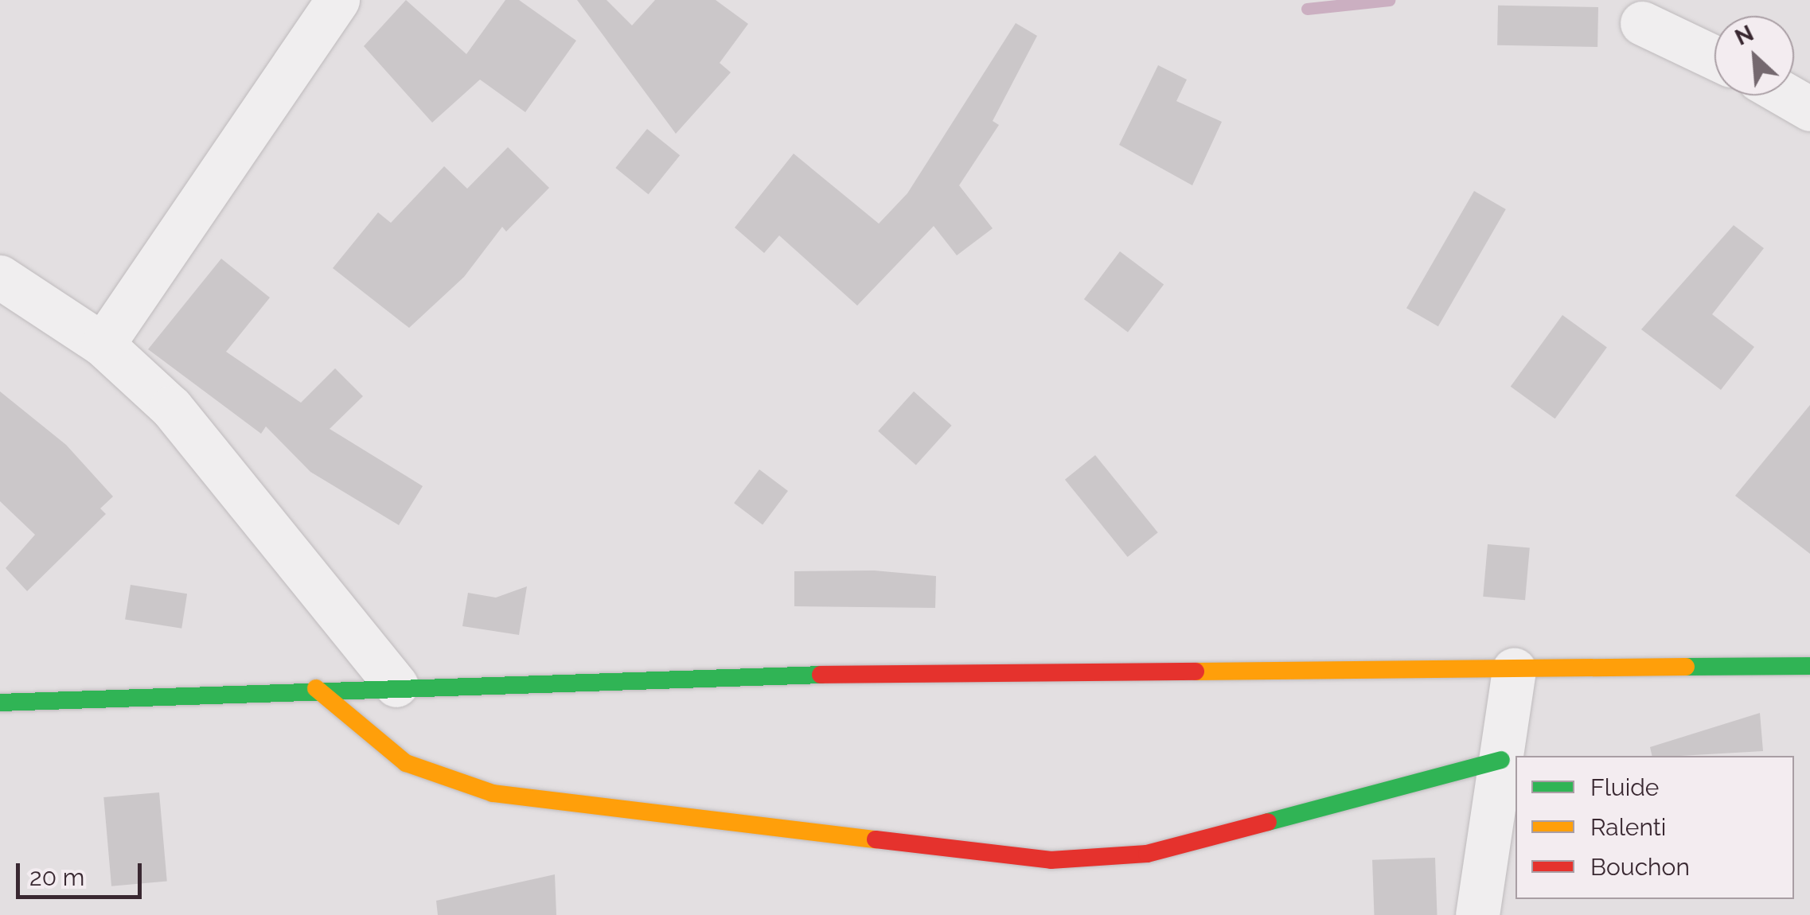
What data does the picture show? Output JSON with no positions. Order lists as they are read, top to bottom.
{
  "legend": ["Fluide", "Ralenti", "Bouchon"],
  "scale_bar": "20 m",
  "north": "top left"
}
